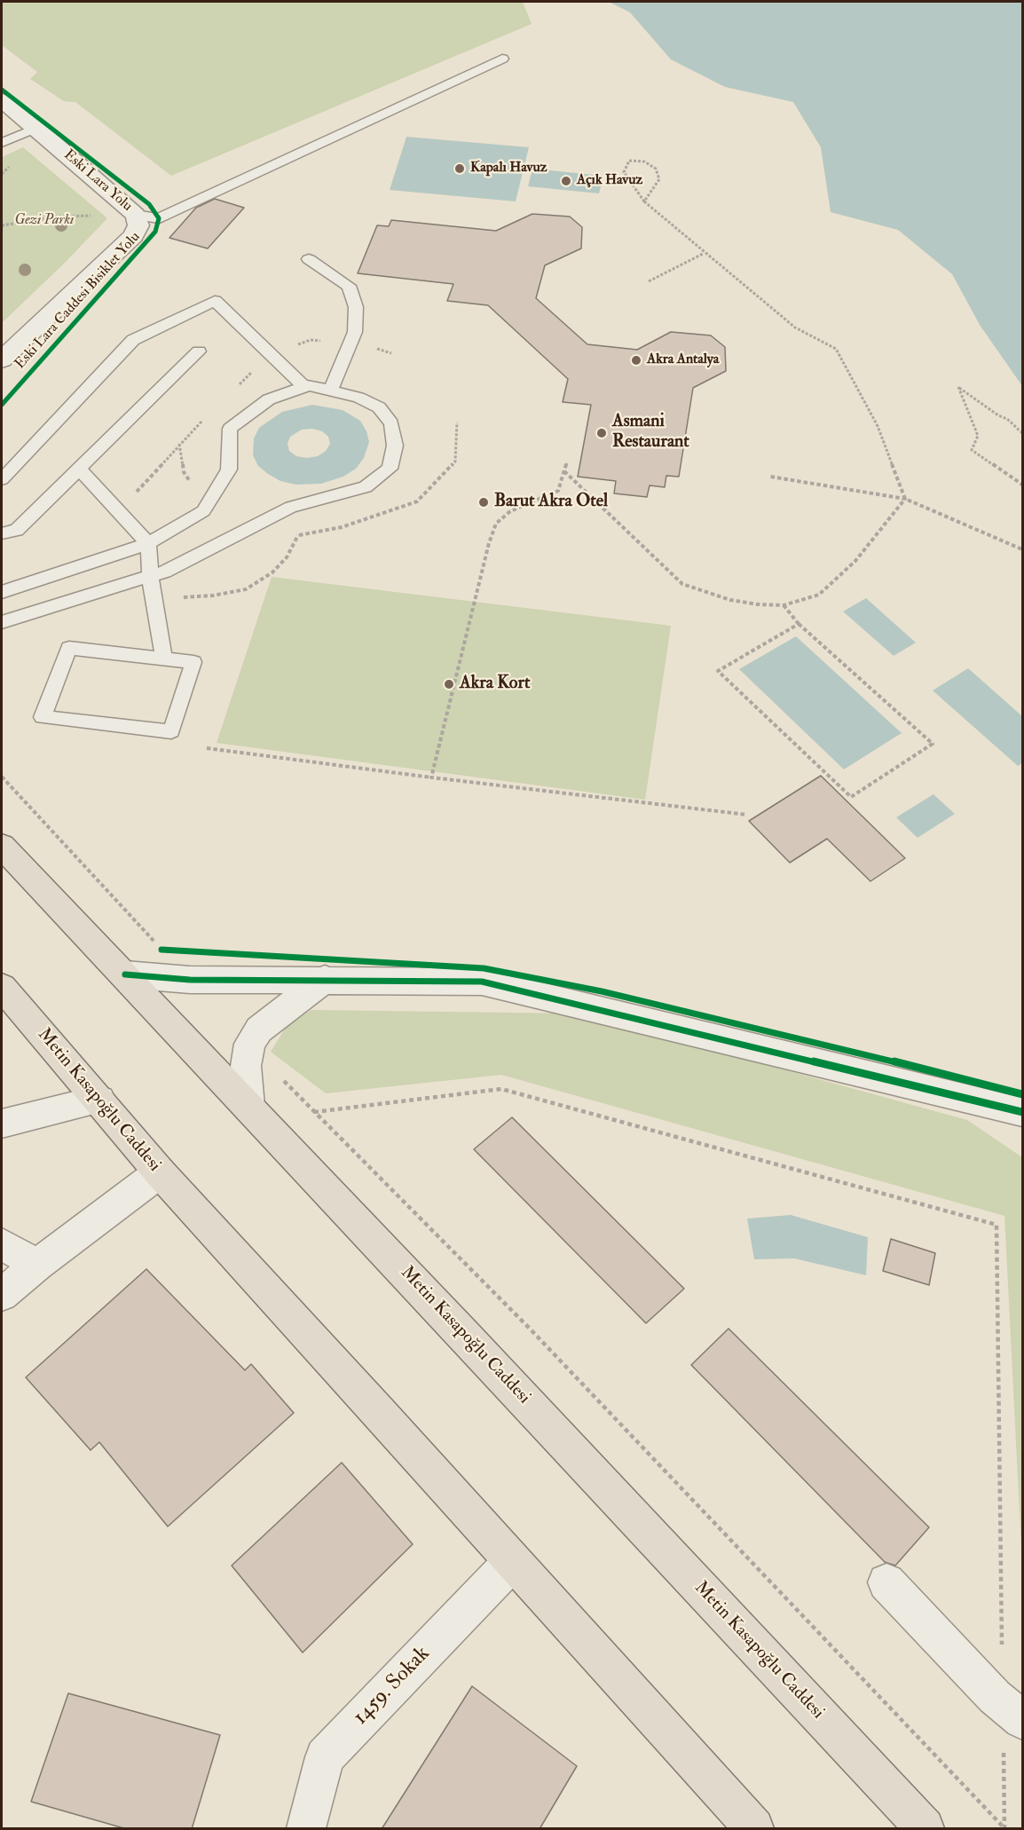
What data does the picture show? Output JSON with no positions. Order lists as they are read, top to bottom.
{
  "streets": {
    "main road": ["Metin Kasapoğlu Caddesi"],
    "street": ["Eski Lara Yolu", "1459. Sokak"],
    "cycle path": ["Eski Lara Caddesi Bisiklet Yolu"]
  },
  "crossings": [
    ["Metin Kasapoğlu Caddesi", "1459. Sokak"]
  ],
  "parks": ["Gezi Parkı"],
  "places": [
    "Kapalı Havuz",
    "Açık Havuz",
    "Akra Antalya",
    "Asmani Restaurant",
    "Barut Akra Otel",
    "Akra Kort"
  ]
}
